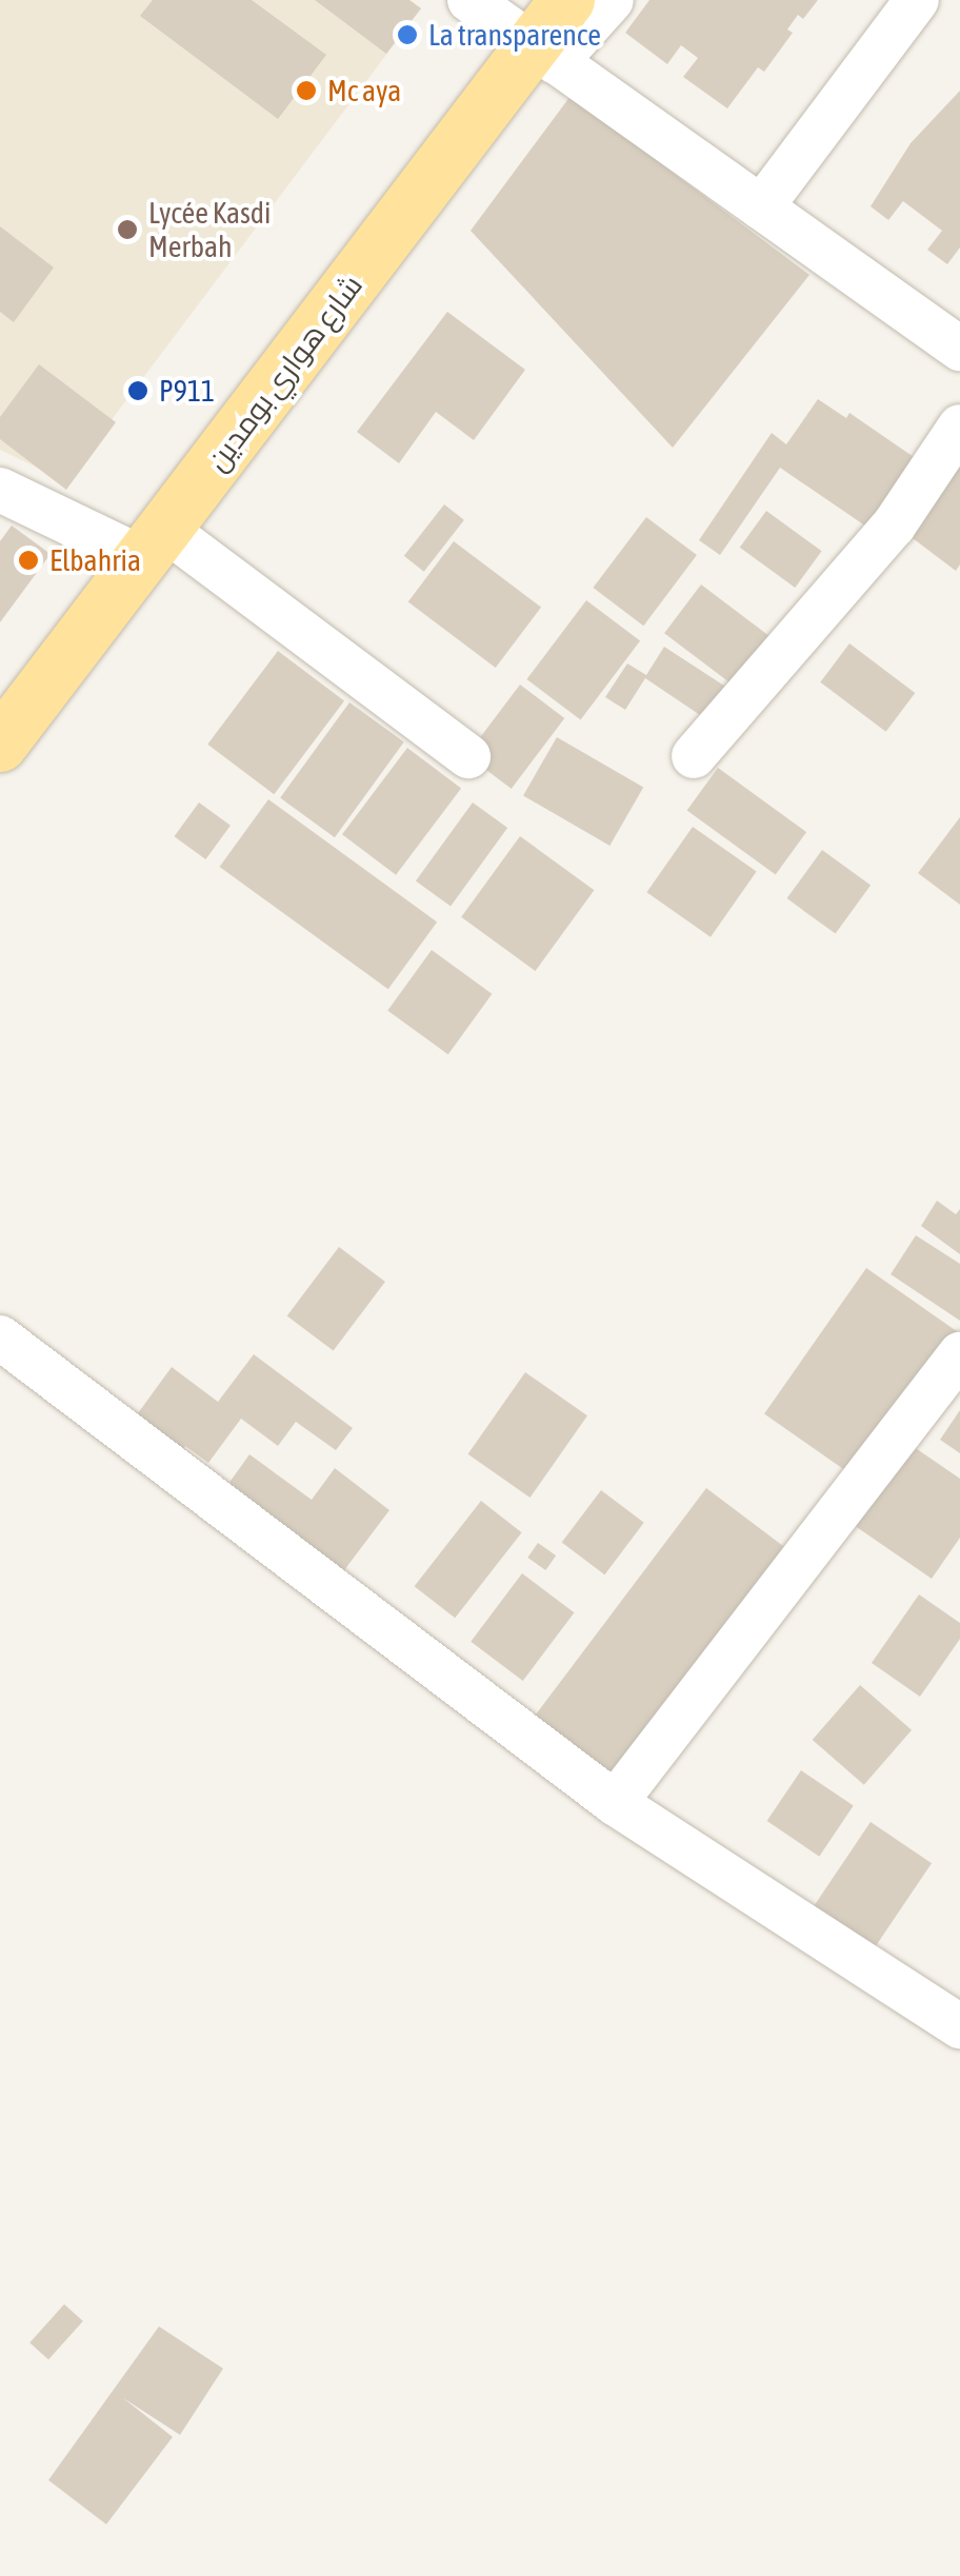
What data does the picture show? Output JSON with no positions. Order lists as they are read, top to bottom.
{
  "streets": {
    "main road": ["شارع هواري بومدين"]
  },
  "places": [
    "La transparence",
    "Mc aya",
    "Lycée Kasdi Merbah",
    "P911",
    "Elbahria"
  ]
}
